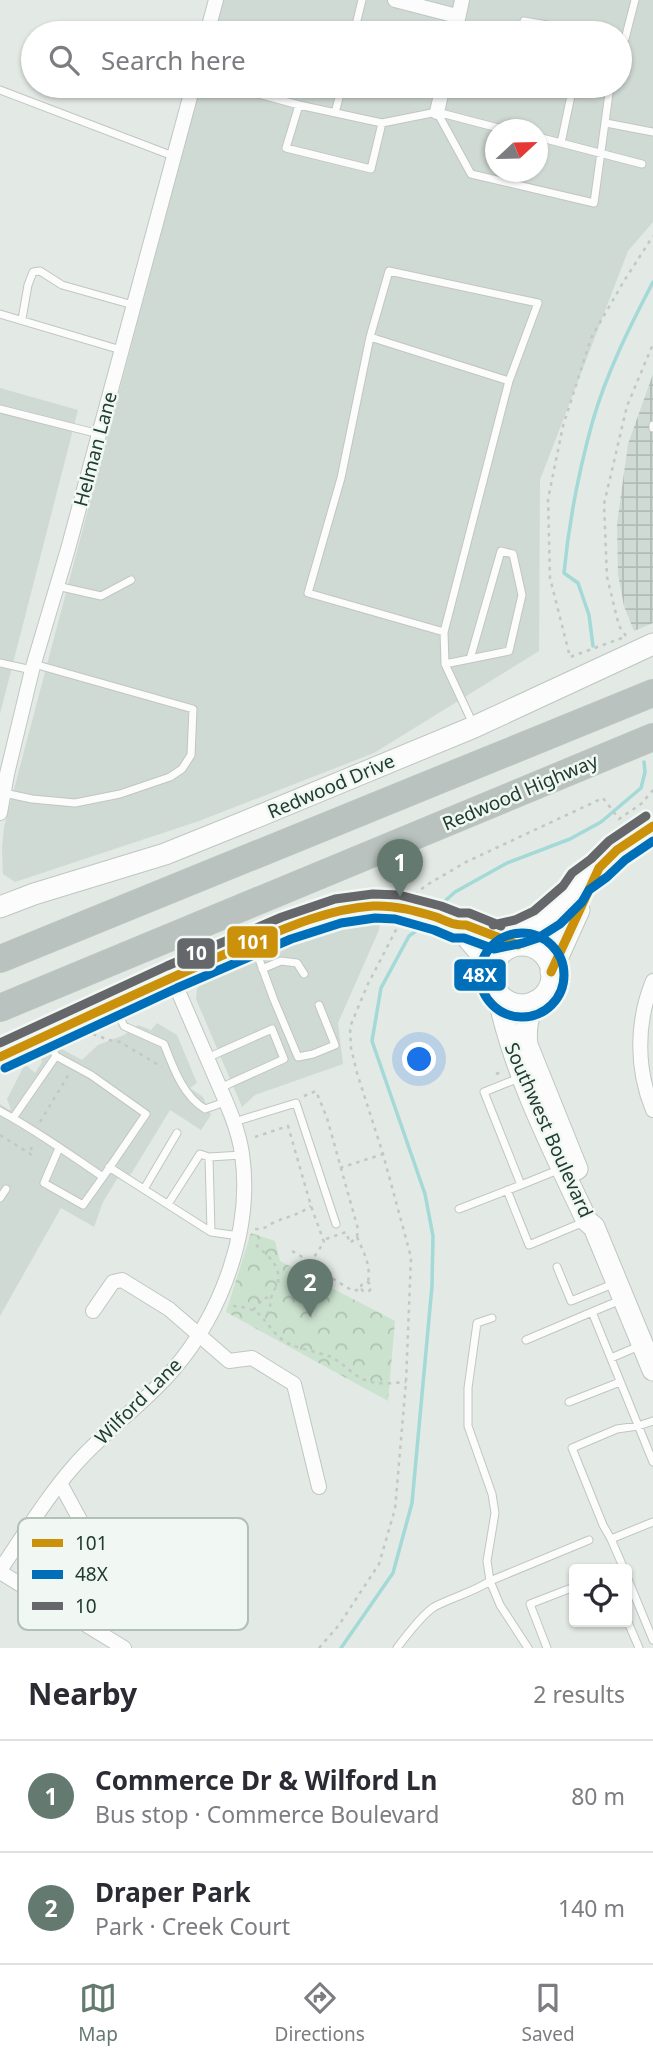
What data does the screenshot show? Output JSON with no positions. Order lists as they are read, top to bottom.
{
  "streets": {
    "highway": ["Redwood Highway"],
    "street": [
      "Helman Lane",
      "Redwood Drive",
      "Southwest Boulevard",
      "Wilford Lane"
    ]
  },
  "lines": ["transit line 10", "transit line 101", "transit line 48X"],
  "legend": ["101", "48X", "10"],
  "north": "right",
  "page": {
    "search": "Search here",
    "pins": ["1", "2"],
    "heading": ["Nearby", "2 results"],
    "list": [
      {
        "mark": "1",
        "name": "Commerce Dr & Wilford Ln",
        "note": "Bus stop · Commerce Boulevard",
        "value": "80 m"
      },
      {
        "mark": "2",
        "name": "Draper Park",
        "note": "Park · Creek Court",
        "value": "140 m"
      }
    ],
    "nav": ["Map", "Directions", "Saved"]
  }
}
